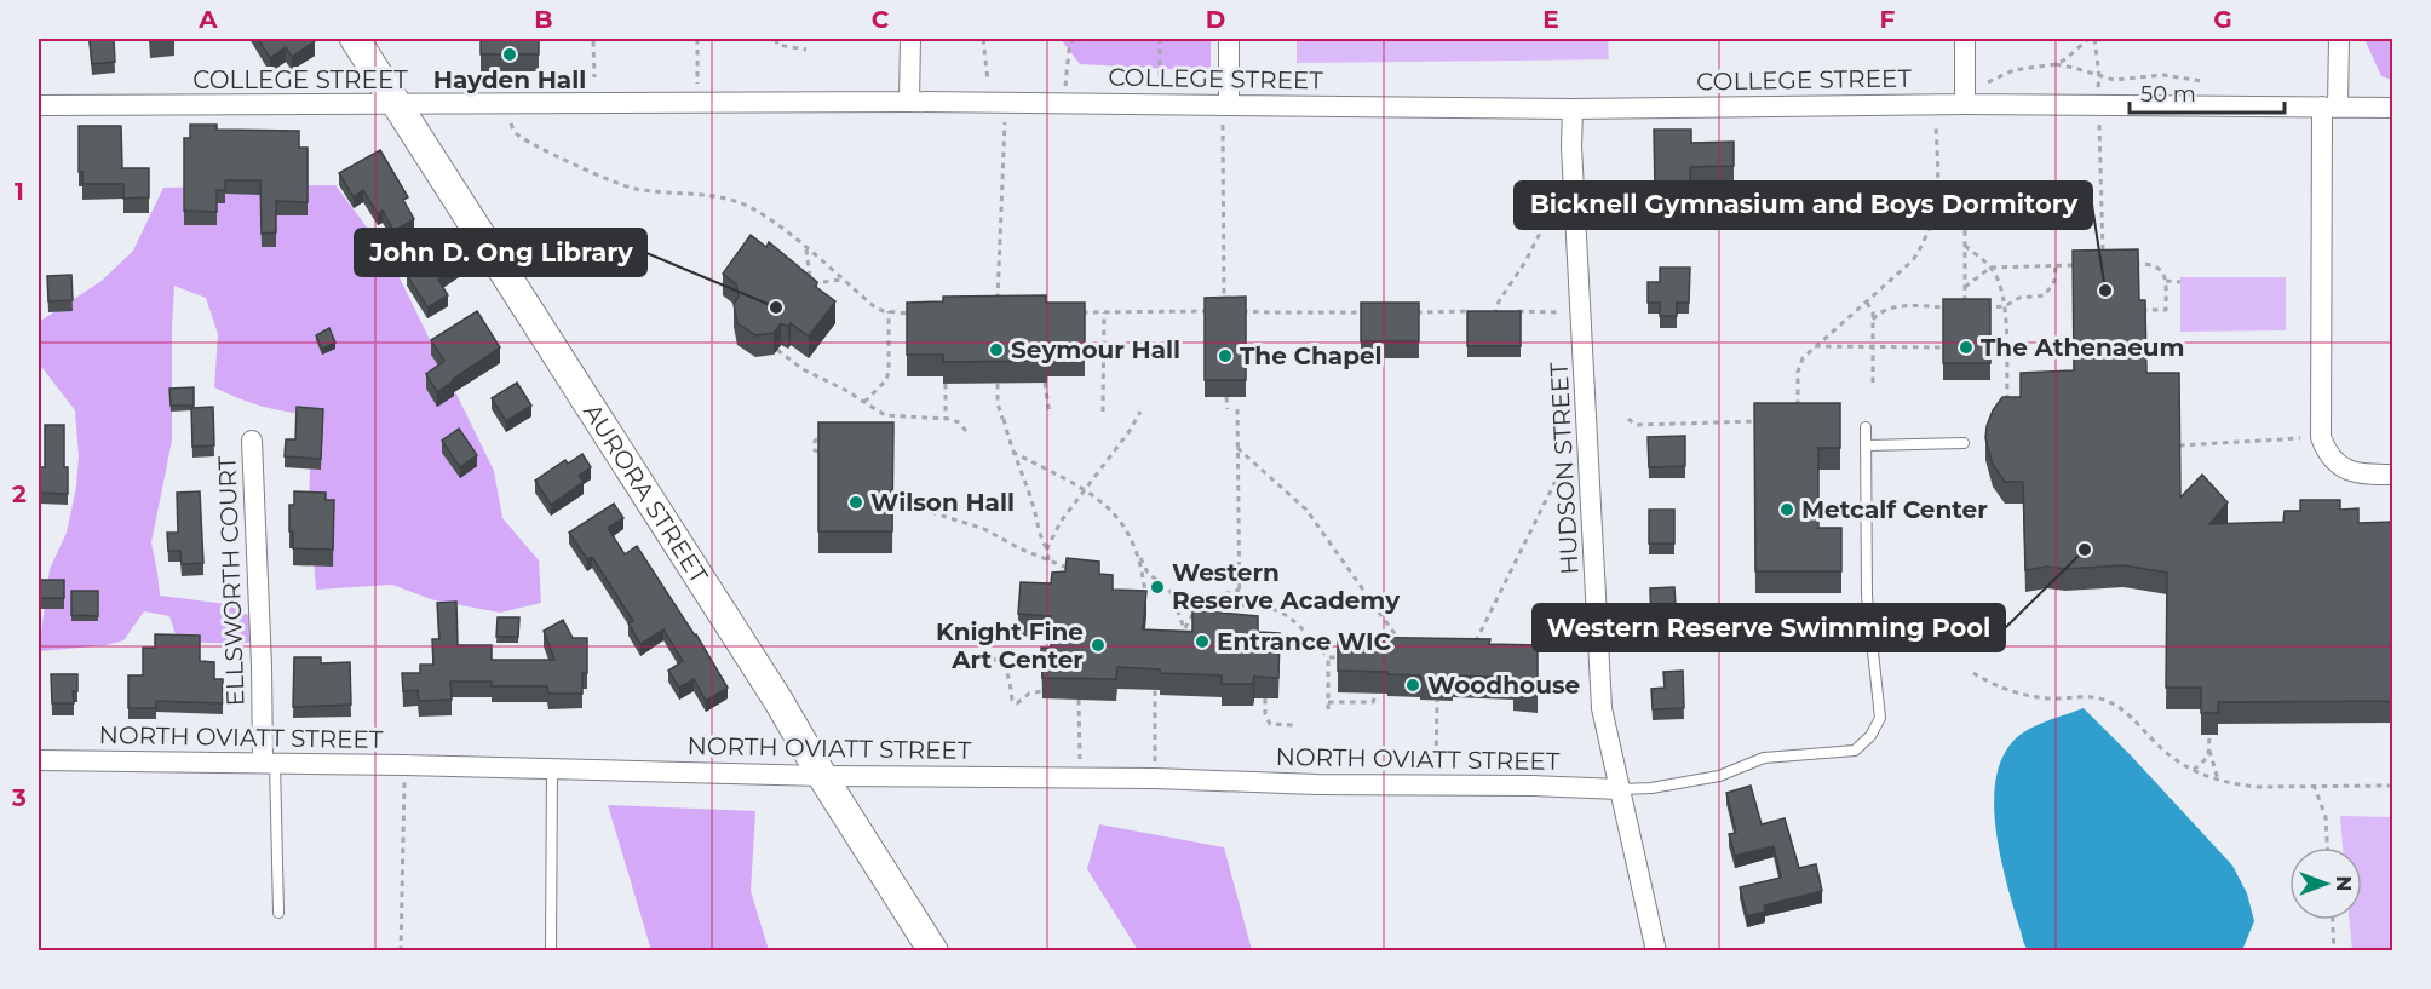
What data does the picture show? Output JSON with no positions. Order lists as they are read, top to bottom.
{
  "streets": {
    "street": [
      "COLLEGE STREET",
      "HUDSON STREET",
      "AURORA STREET",
      "ELLSWORTH COURT",
      "NORTH OVIATT STREET"
    ]
  },
  "crossings": [
    ["COLLEGE STREET", "HUDSON STREET"],
    ["COLLEGE STREET", "AURORA STREET"],
    ["HUDSON STREET", "NORTH OVIATT STREET"],
    ["AURORA STREET", "NORTH OVIATT STREET"],
    ["ELLSWORTH COURT", "NORTH OVIATT STREET"]
  ],
  "places": [
    "Hayden Hall",
    "Bicknell Gymnasium and Boys Dormitory",
    "John D. Ong Library",
    "The Athenaeum",
    "Seymour Hall",
    "The Chapel",
    "Wilson Hall",
    "Metcalf Center",
    "Western Reserve Swimming Pool",
    "Western Reserve Academy",
    "Entrance WIC",
    "Knight Fine Art Center",
    "Woodhouse"
  ],
  "scale_bar": "50 m",
  "north": "right",
  "grid": {
    "columns": [
      "A",
      "B",
      "C",
      "D",
      "E",
      "F",
      "G"
    ],
    "rows": ["1", "2", "3"]
  }
}
